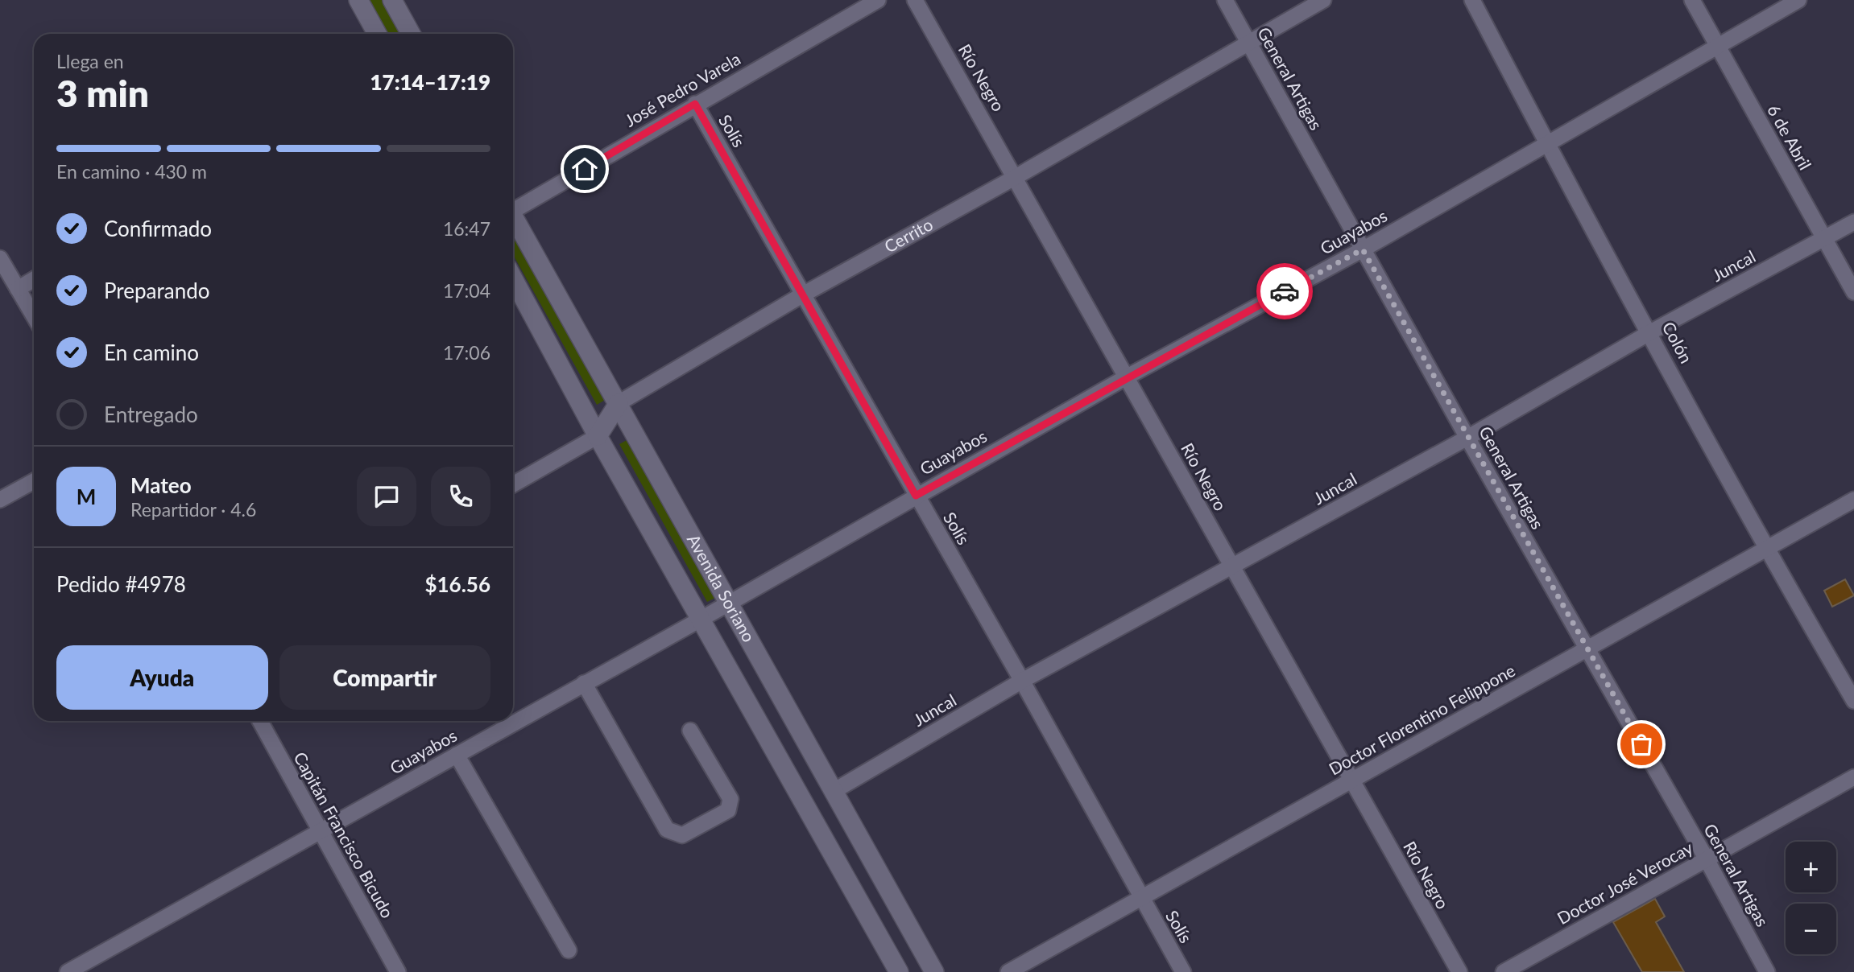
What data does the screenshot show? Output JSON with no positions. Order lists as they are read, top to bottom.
{
  "streets": {
    "street": [
      "Río Negro",
      "General Artigas",
      "José Pedro Varela",
      "Solís",
      "6 de Abril",
      "Guayabos",
      "Cerrito",
      "Juncal",
      "Colón",
      "Avenida Soriano",
      "Doctor Florentino Felippone",
      "Capitán Francisco Bicudo",
      "Doctor José Verocay"
    ]
  },
  "crossings": [
    ["Río Negro", "Guayabos"],
    ["Río Negro", "Cerrito"],
    ["Río Negro", "Juncal"],
    ["Río Negro", "Doctor Florentino Felippone"],
    ["General Artigas", "Guayabos"],
    ["General Artigas", "Cerrito"],
    ["General Artigas", "Juncal"],
    ["General Artigas", "Doctor Florentino Felippone"],
    ["General Artigas", "Doctor José Verocay"],
    ["José Pedro Varela", "Solís"],
    ["Solís", "Guayabos"],
    ["Solís", "Cerrito"],
    ["Solís", "Juncal"],
    ["Solís", "Doctor Florentino Felippone"],
    ["6 de Abril", "Guayabos"],
    ["6 de Abril", "Juncal"],
    ["Guayabos", "Colón"],
    ["Guayabos", "Avenida Soriano"],
    ["Guayabos", "Capitán Francisco Bicudo"],
    ["Cerrito", "Avenida Soriano"],
    ["Juncal", "Colón"],
    ["Juncal", "Avenida Soriano"],
    ["Colón", "Doctor Florentino Felippone"]
  ],
  "page": {
    "heading": ["3 min", "Llega en", "17:14–17:19"],
    "panel": [
      "Mateo",
      "Repartidor · 4.6",
      "Pedido #4978",
      "$16.56"
    ],
    "bar": "En camino · 430 m",
    "list": [
      ["Confirmado", "16:47"],
      ["Preparando", "17:04"],
      ["En camino", "17:06"],
      "Entregado"
    ],
    "round": "M",
    "buttons": ["Ayuda", "Compartir"],
    "map_buttons": ["+", "−"]
  }
}
